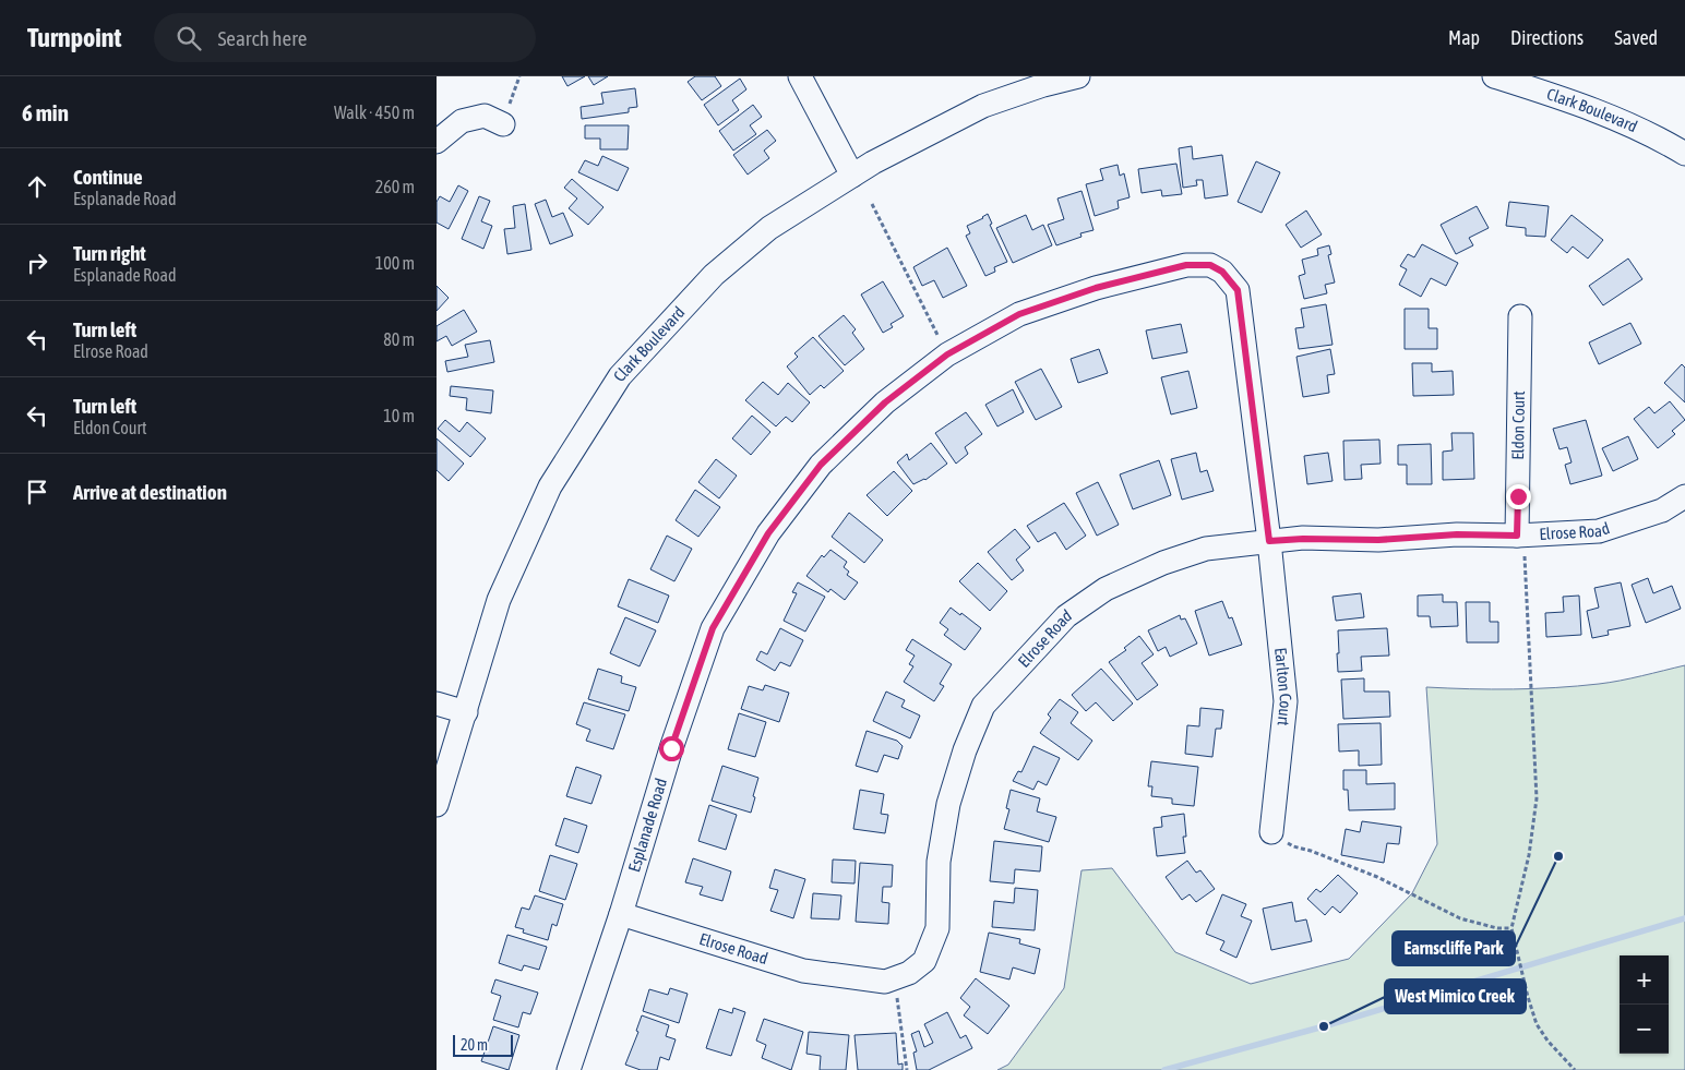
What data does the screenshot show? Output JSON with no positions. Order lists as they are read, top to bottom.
{
  "streets": {
    "street": [
      "Clark Boulevard",
      "Eldon Court",
      "Elrose Road",
      "Earlton Court",
      "Esplanade Road"
    ]
  },
  "crossings": [
    ["Eldon Court", "Elrose Road"],
    ["Elrose Road", "Earlton Court"],
    ["Elrose Road", "Esplanade Road"],
    ["Earlton Court", "Esplanade Road"]
  ],
  "places": ["Earnscliffe Park", "West Mimico Creek"],
  "scale_bar": "20 m",
  "page": {
    "header": "Turnpoint",
    "search": "Search here",
    "nav": ["Map", "Directions", "Saved"],
    "heading": ["6 min", "Walk · 450 m"],
    "list": [
      ["Continue", "Esplanade Road", "260 m"],
      ["Turn right", "Esplanade Road", "100 m"],
      ["Turn left", "Elrose Road", "80 m"],
      ["Turn left", "Eldon Court", "10 m"],
      "Arrive at destination"
    ],
    "map_buttons": ["+", "−"],
    "scale": "20 m"
  }
}
